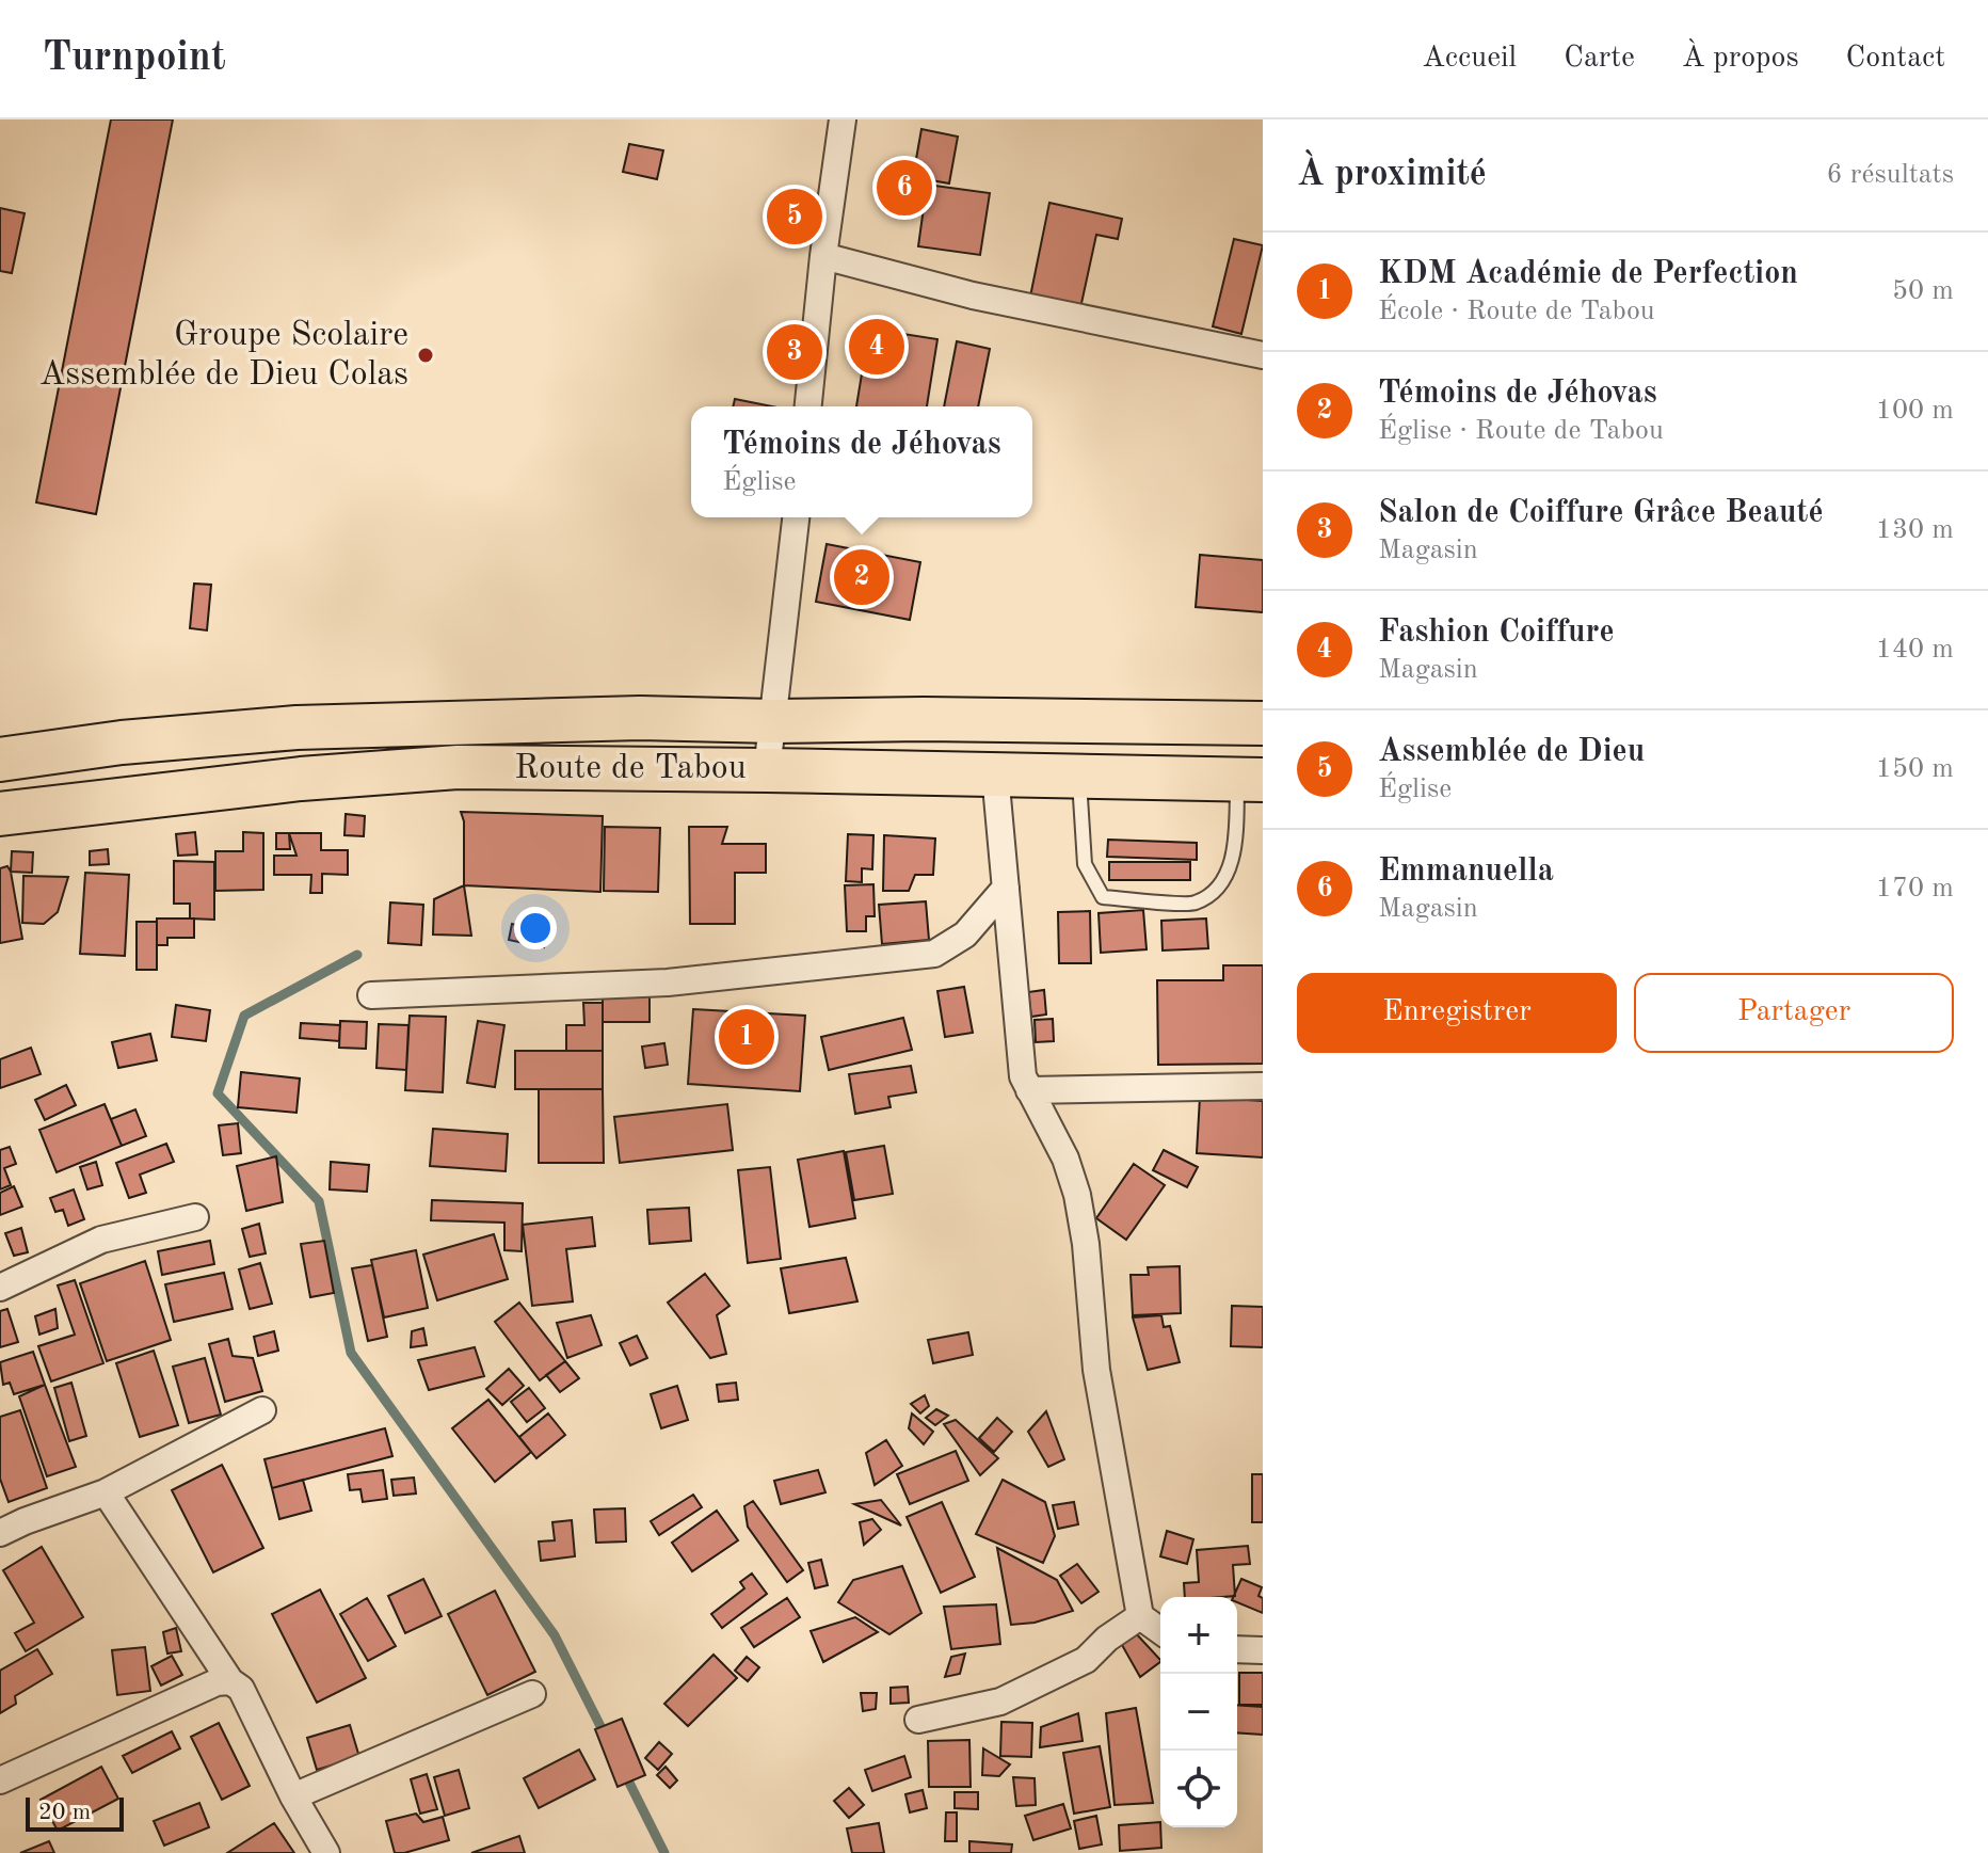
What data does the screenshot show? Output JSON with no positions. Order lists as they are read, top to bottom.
{
  "streets": {
    "main road": ["Route de Tabou"]
  },
  "places": ["Groupe Scolaire Assemblée de Dieu Colas"],
  "scale_bar": "20 m",
  "page": {
    "header": "Turnpoint",
    "nav": [
      "Accueil",
      "Carte",
      "À propos",
      "Contact"
    ],
    "heading": ["À proximité", "6 résultats"],
    "pins": [
      "6",
      "5",
      "4",
      "3",
      "2",
      "1"
    ],
    "list": [
      {
        "mark": "1",
        "name": "KDM Académie de Perfection",
        "note": "École · Route de Tabou",
        "value": "50 m"
      },
      {
        "mark": "2",
        "name": "Témoins de Jéhovas",
        "note": "Église · Route de Tabou",
        "value": "100 m"
      },
      {
        "mark": "3",
        "name": "Salon de Coiffure Grâce Beauté",
        "note": "Magasin",
        "value": "130 m"
      },
      {
        "mark": "4",
        "name": "Fashion Coiffure",
        "note": "Magasin",
        "value": "140 m"
      },
      {
        "mark": "5",
        "name": "Assemblée de Dieu",
        "note": "Église",
        "value": "150 m"
      },
      {
        "mark": "6",
        "name": "Emmanuella",
        "note": "Magasin",
        "value": "170 m"
      }
    ],
    "popup": ["Témoins de Jéhovas", "Église"],
    "buttons": ["Enregistrer", "Partager"],
    "map_buttons": ["+", "−"],
    "scale": "20 m"
  }
}
